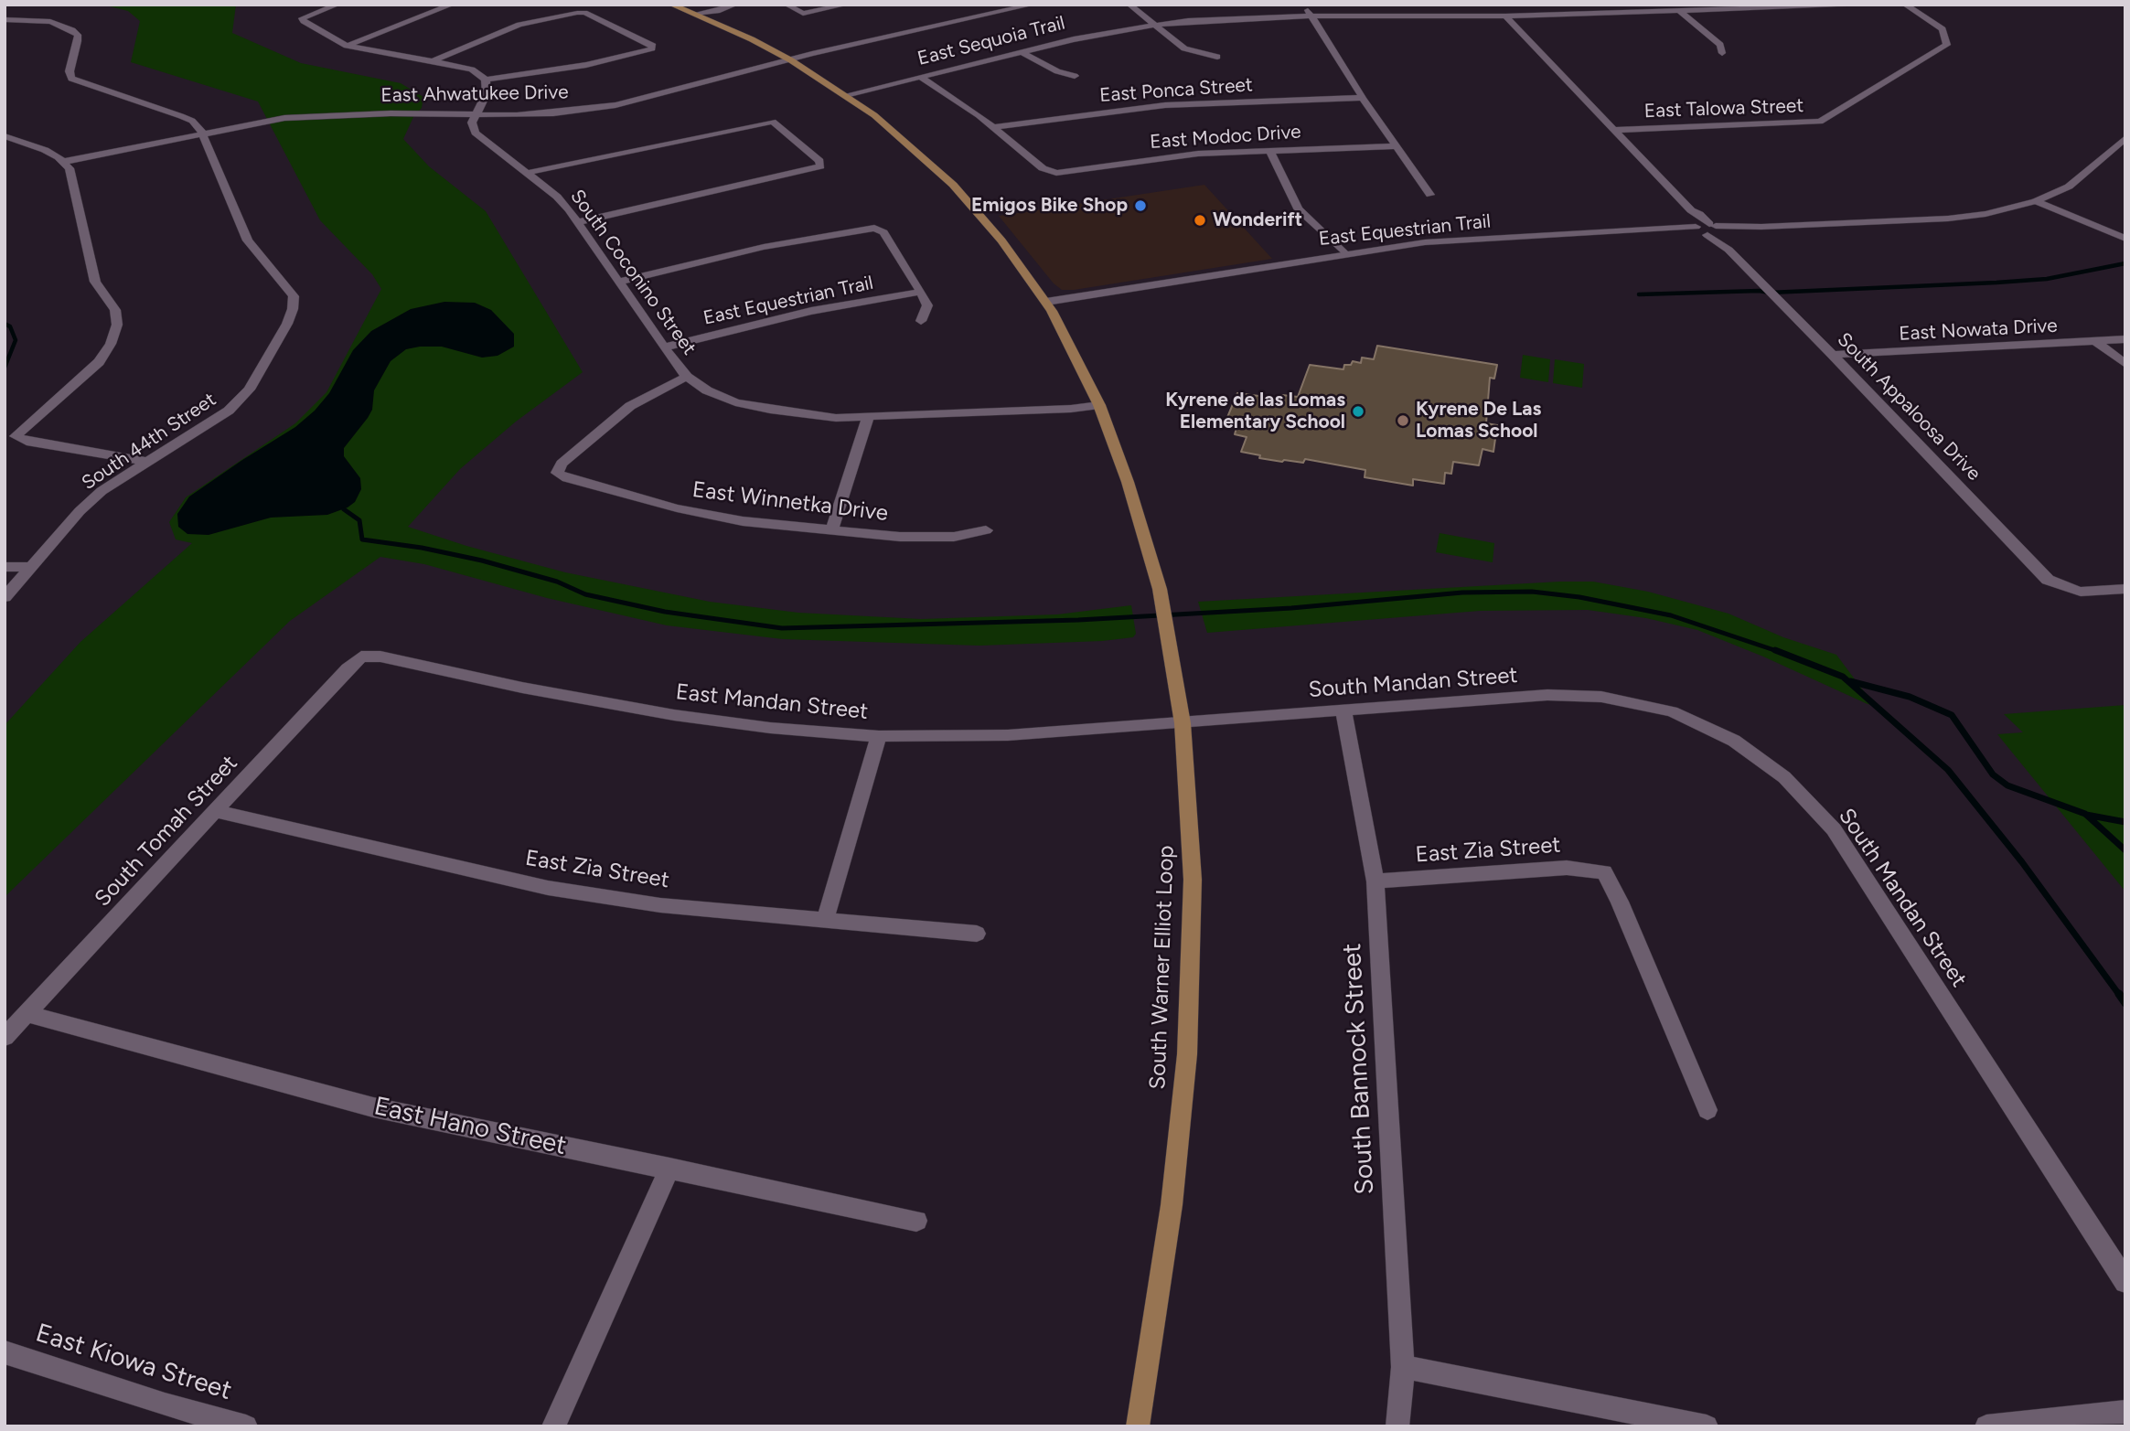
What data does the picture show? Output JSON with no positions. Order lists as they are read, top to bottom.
{
  "streets": {
    "main road": ["South Warner Elliot Loop"],
    "street": [
      "East Sequoia Trail",
      "East Ponca Street",
      "East Ahwatukee Drive",
      "East Talowa Street",
      "East Modoc Drive",
      "East Equestrian Trail",
      "South Coconino Street",
      "East Nowata Drive",
      "South Appaloosa Drive",
      "South 44th Street",
      "East Winnetka Drive",
      "South Mandan Street",
      "East Mandan Street",
      "South Tomah Street",
      "East Zia Street",
      "South Bannock Street",
      "East Hano Street",
      "East Kiowa Street"
    ]
  },
  "crossings": [
    ["East Sequoia Trail", "South Appaloosa Drive"],
    ["East Sequoia Trail", "South Warner Elliot Loop"],
    ["East Ponca Street", "East Modoc Drive"],
    ["East Ahwatukee Drive", "South Coconino Street"],
    ["East Ahwatukee Drive", "South 44th Street"],
    ["East Ahwatukee Drive", "South Warner Elliot Loop"],
    ["East Talowa Street", "South Appaloosa Drive"],
    ["East Equestrian Trail", "South Coconino Street"],
    ["East Equestrian Trail", "South Appaloosa Drive"],
    ["East Equestrian Trail", "South Warner Elliot Loop"],
    ["South Coconino Street", "East Winnetka Drive"],
    ["South Coconino Street", "South Warner Elliot Loop"],
    ["East Nowata Drive", "South Appaloosa Drive"],
    ["South Mandan Street", "East Mandan Street"],
    ["South Mandan Street", "South Warner Elliot Loop"],
    ["South Mandan Street", "South Bannock Street"],
    ["East Mandan Street", "South Tomah Street"],
    ["East Mandan Street", "South Warner Elliot Loop"],
    ["South Tomah Street", "East Zia Street"],
    ["South Tomah Street", "East Hano Street"],
    ["East Zia Street", "South Bannock Street"]
  ],
  "places": [
    "Emigos Bike Shop",
    "Wonderift",
    "Kyrene de las Lomas Elementary School",
    "Kyrene De Las Lomas School"
  ]
}
